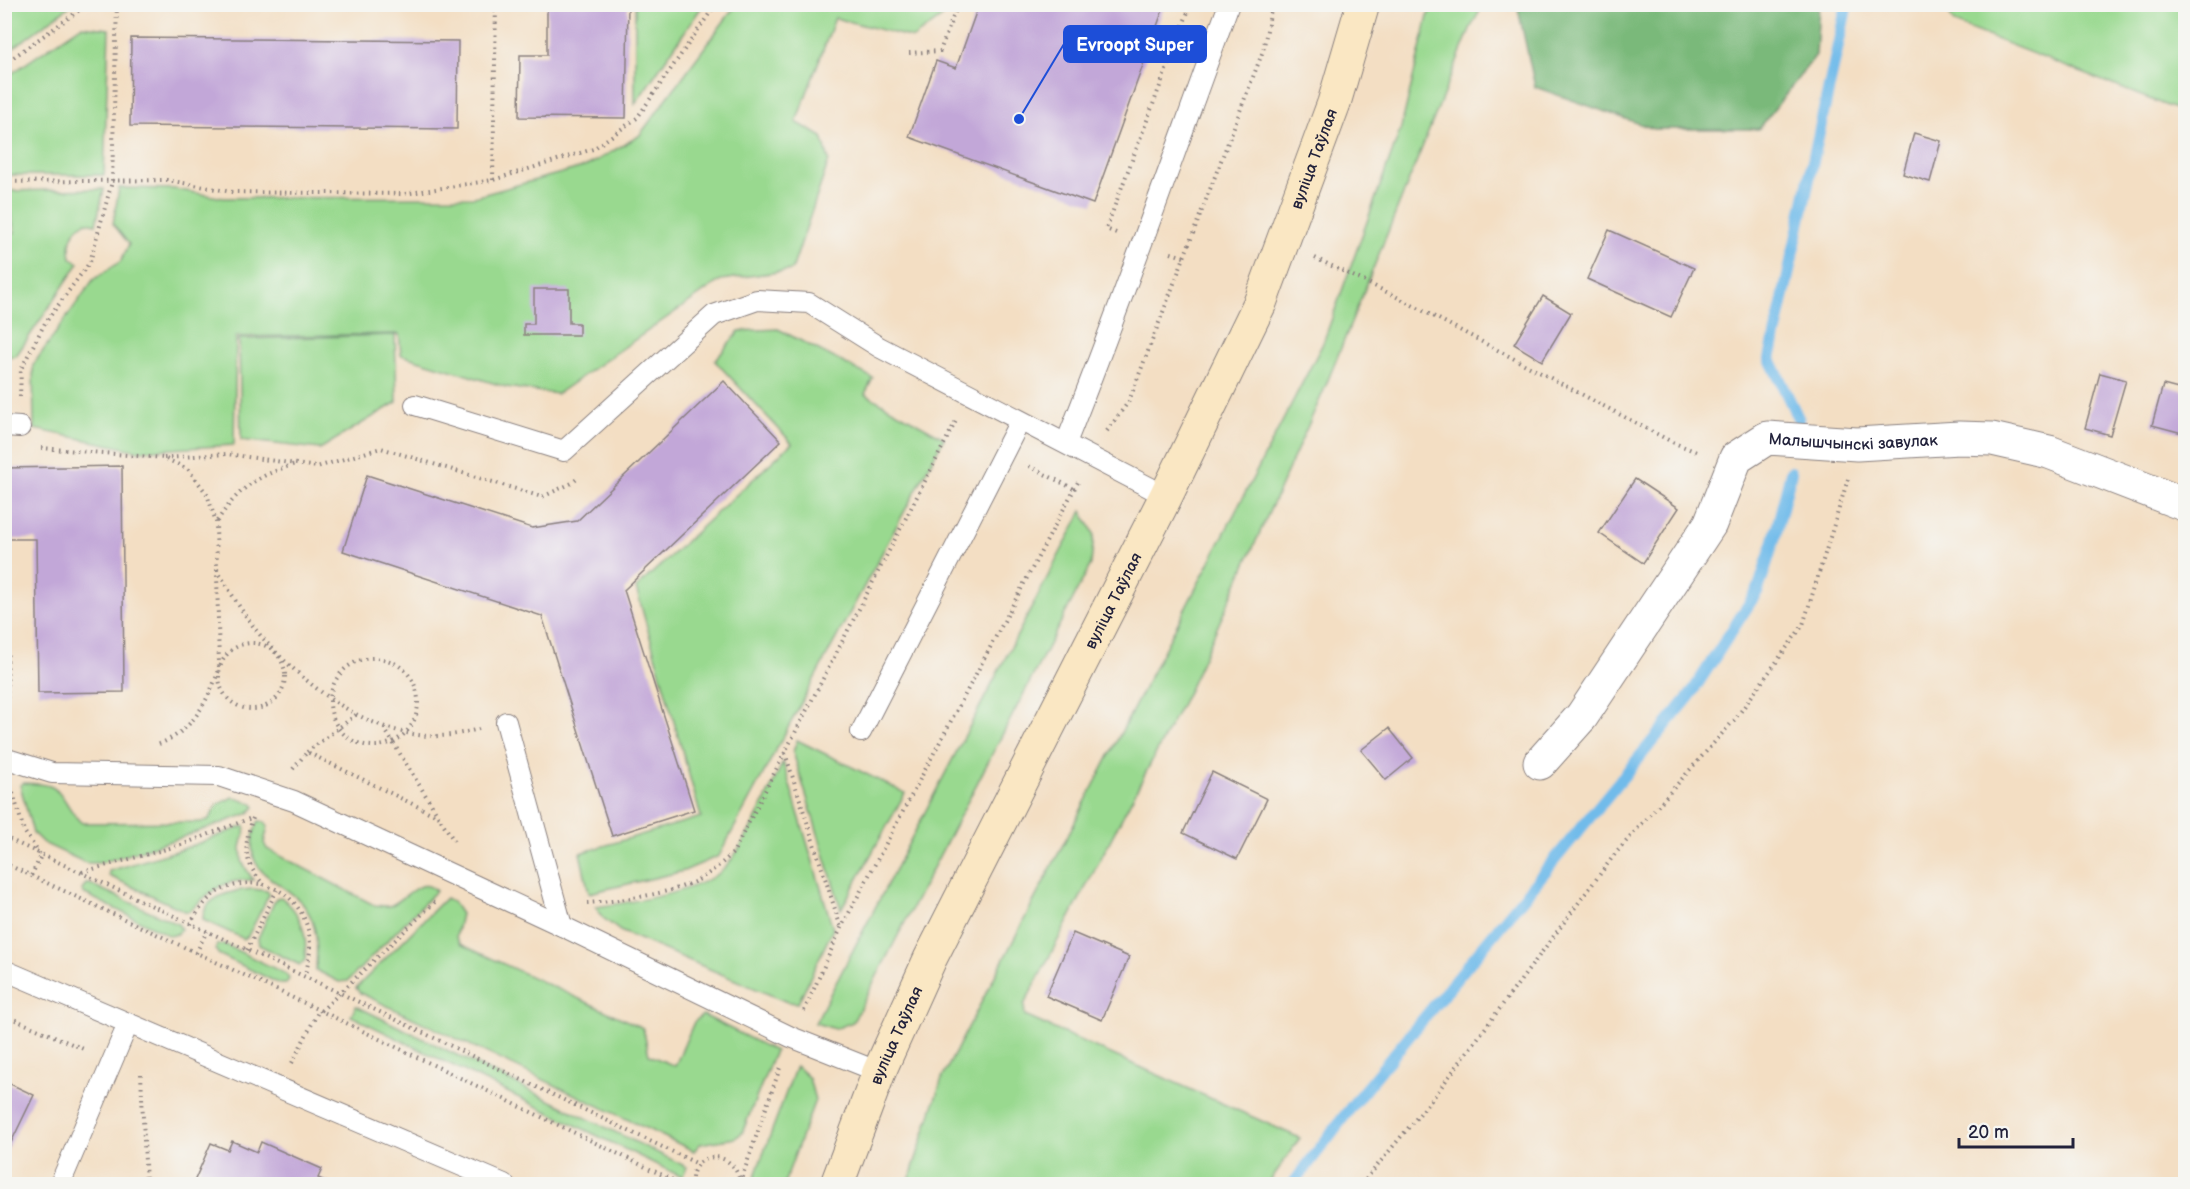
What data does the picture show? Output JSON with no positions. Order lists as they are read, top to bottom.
{
  "streets": {
    "street": ["вуліца Таўлая", "Малышчынскі завулак"]
  },
  "places": ["Evroopt Super"],
  "scale_bar": "20 m"
}
